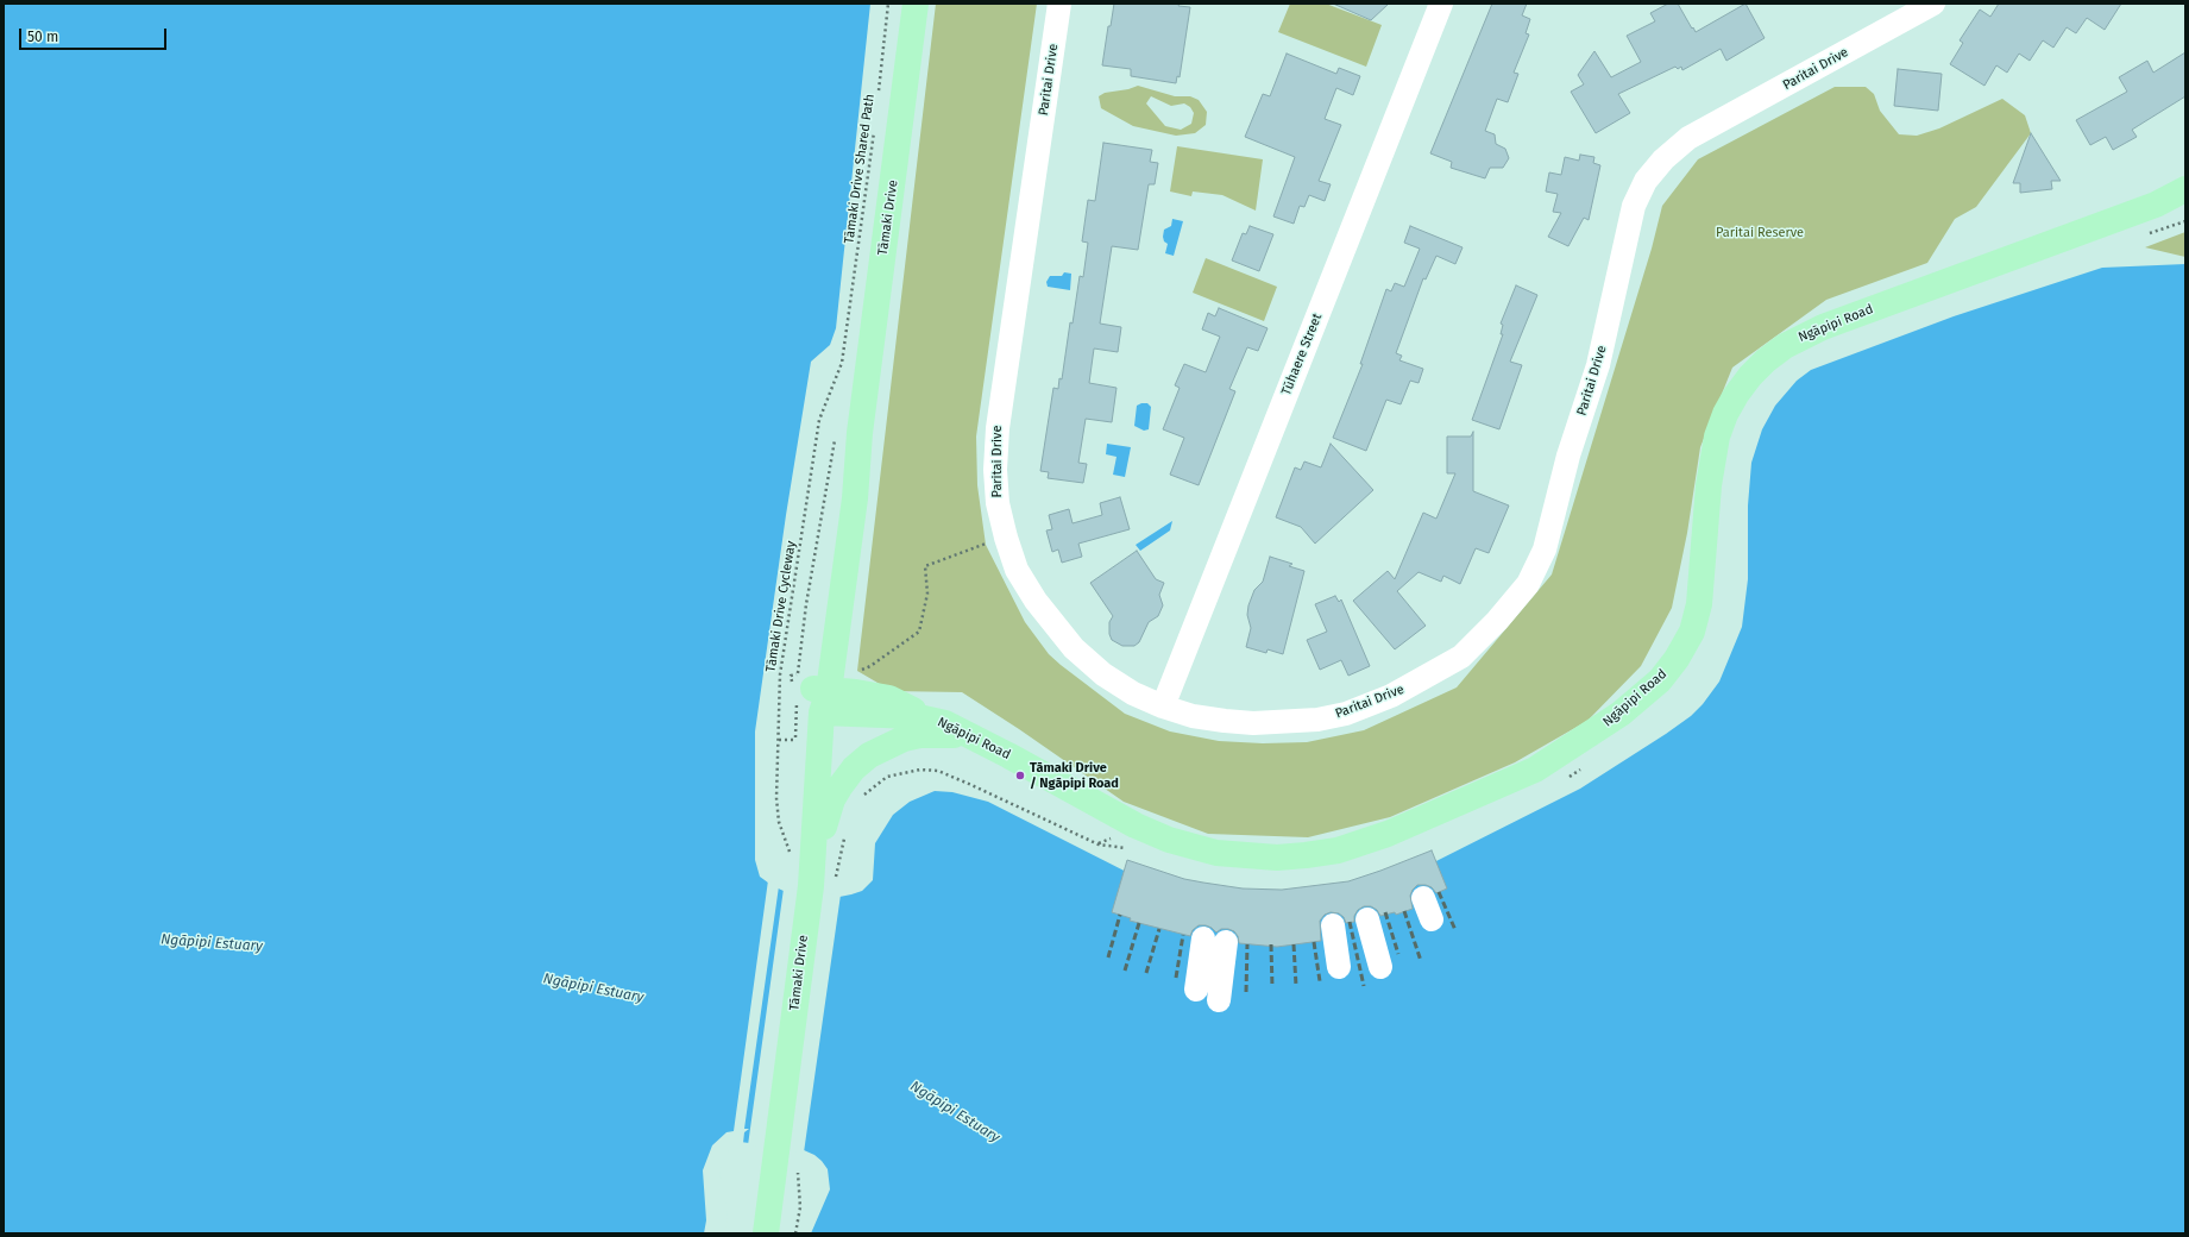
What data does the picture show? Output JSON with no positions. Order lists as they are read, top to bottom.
{
  "streets": {
    "main road": ["Tāmaki Drive", "Ngāpipi Road"],
    "street": ["Paritai Drive", "Tūhaere Street"],
    "path": ["Tāmaki Drive Shared Path", "Tāmaki Drive Cycleway"]
  },
  "crossings": [
    ["Paritai Drive", "Tūhaere Street"],
    ["Tāmaki Drive Shared Path", "Tāmaki Drive Cycleway"],
    ["Tāmaki Drive", "Ngāpipi Road"]
  ],
  "water": ["Ngāpipi Estuary"],
  "parks": ["Paritai Reserve"],
  "places": ["Tāmaki Drive / Ngāpipi Road"],
  "scale_bar": "50 m"
}
